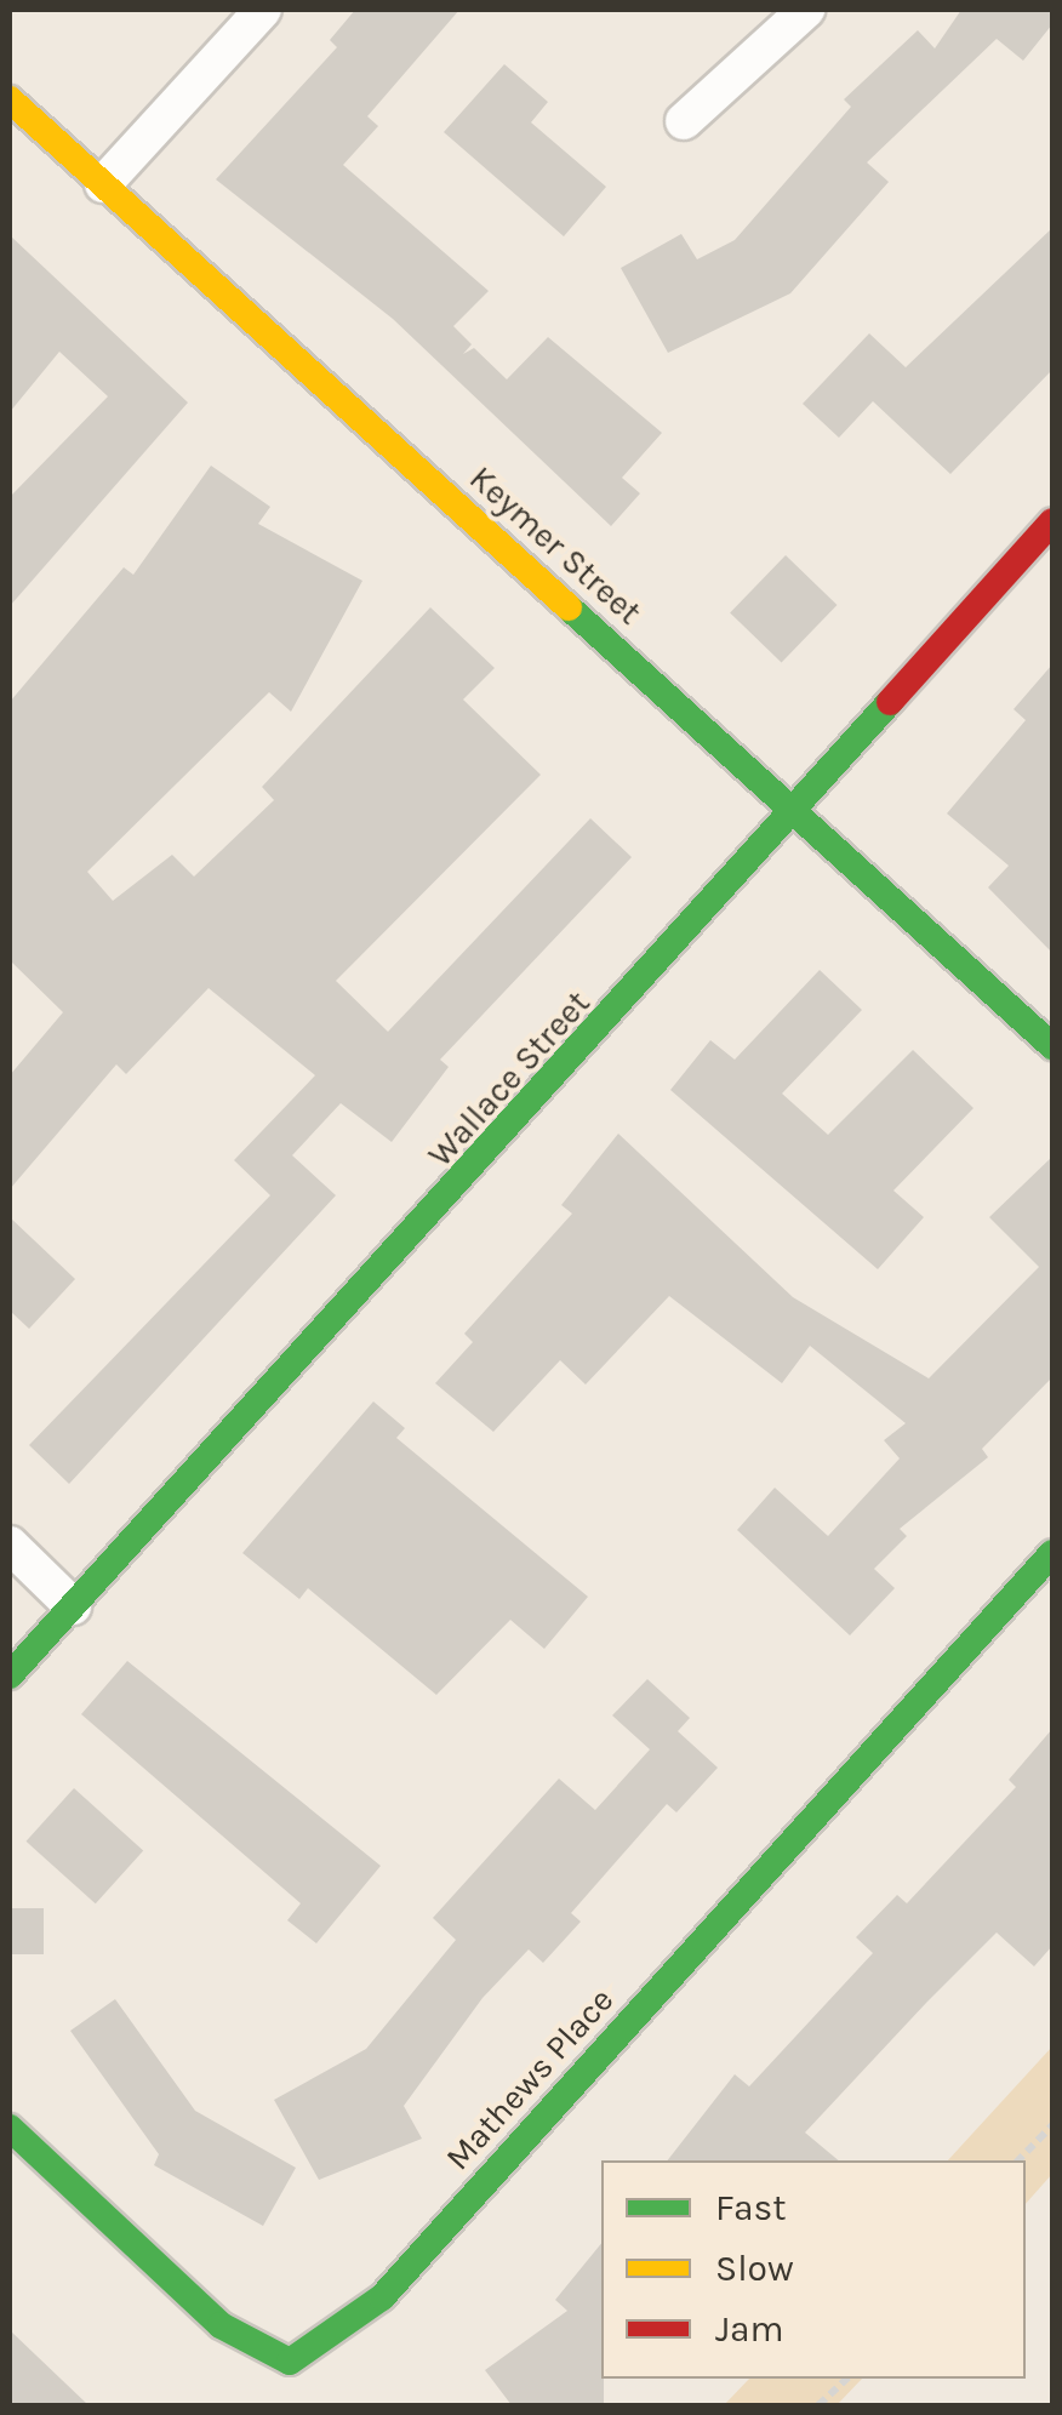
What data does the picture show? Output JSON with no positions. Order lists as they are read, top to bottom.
{
  "streets": {
    "street": ["Keymer Street", "Wallace Street", "Mathews Place"]
  },
  "crossings": [
    ["Keymer Street", "Wallace Street"]
  ],
  "legend": ["Fast", "Slow", "Jam"]
}
